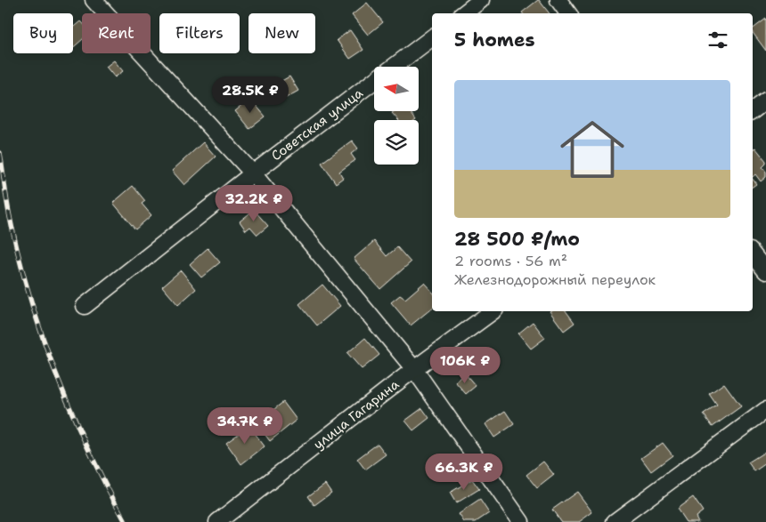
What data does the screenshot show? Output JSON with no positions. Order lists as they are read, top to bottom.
{
  "streets": {
    "street": ["Советская улица", "улица Гагарина"]
  },
  "north": "left",
  "page": {
    "chip": [
      "Buy",
      "Rent",
      "Filters",
      "New"
    ],
    "heading": "5 homes",
    "list": [
      {
        "name": "28 500 ₽/mo",
        "note": "2 rooms · 56 m² · Железнодорожный переулок"
      }
    ],
    "price": [
      "28.5K ₽",
      "32.2K ₽",
      "106K ₽",
      "34.7K ₽",
      "66.3K ₽"
    ]
  }
}
